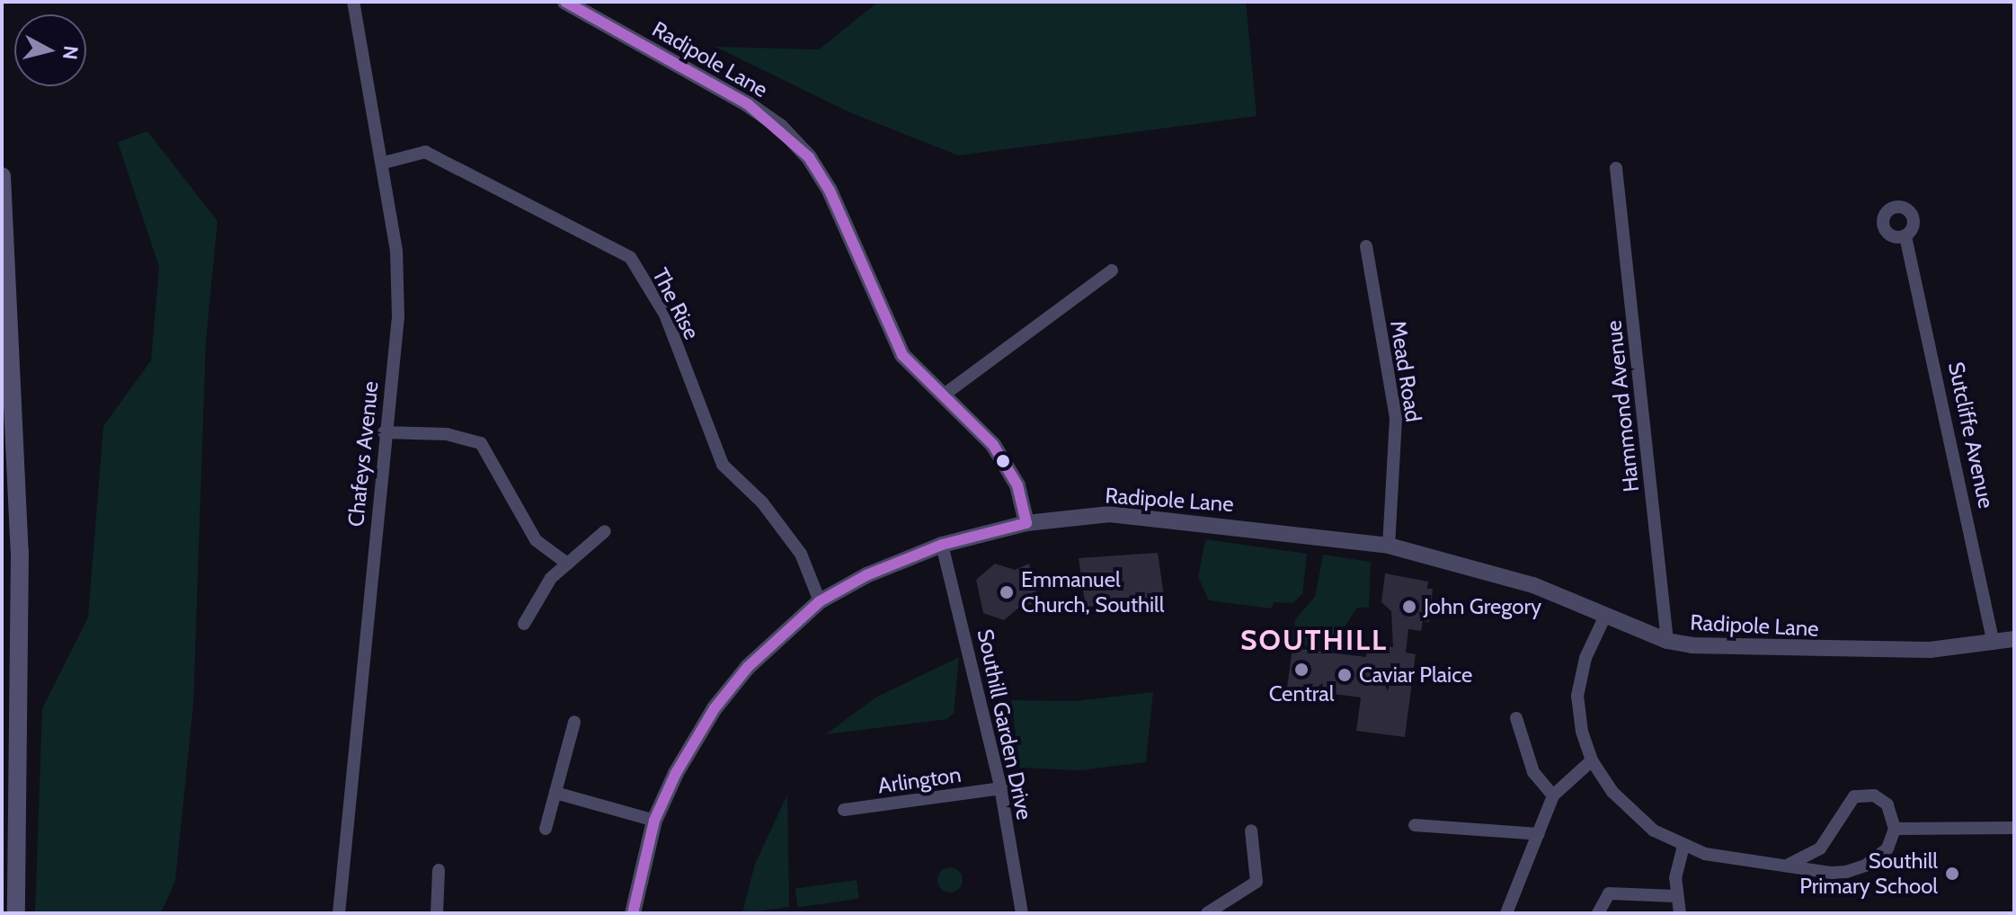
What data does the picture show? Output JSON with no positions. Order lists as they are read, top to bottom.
{
  "streets": {
    "street": [
      "Radipole Lane",
      "The Rise",
      "Mead Road",
      "Hammond Avenue",
      "Sutcliffe Avenue",
      "Chafeys Avenue",
      "Southill Garden Drive",
      "Arlington"
    ]
  },
  "crossings": [
    ["Radipole Lane", "Mead Road"],
    ["Radipole Lane", "Hammond Avenue"],
    ["Radipole Lane", "Sutcliffe Avenue"],
    ["The Rise", "Chafeys Avenue"],
    ["Southill Garden Drive", "Arlington"]
  ],
  "districts": ["SOUTHILL"],
  "places": [
    "Emmanuel Church, Southill",
    "John Gregory",
    "Central",
    "Caviar Plaice",
    "Southill Primary School"
  ],
  "north": "right"
}
